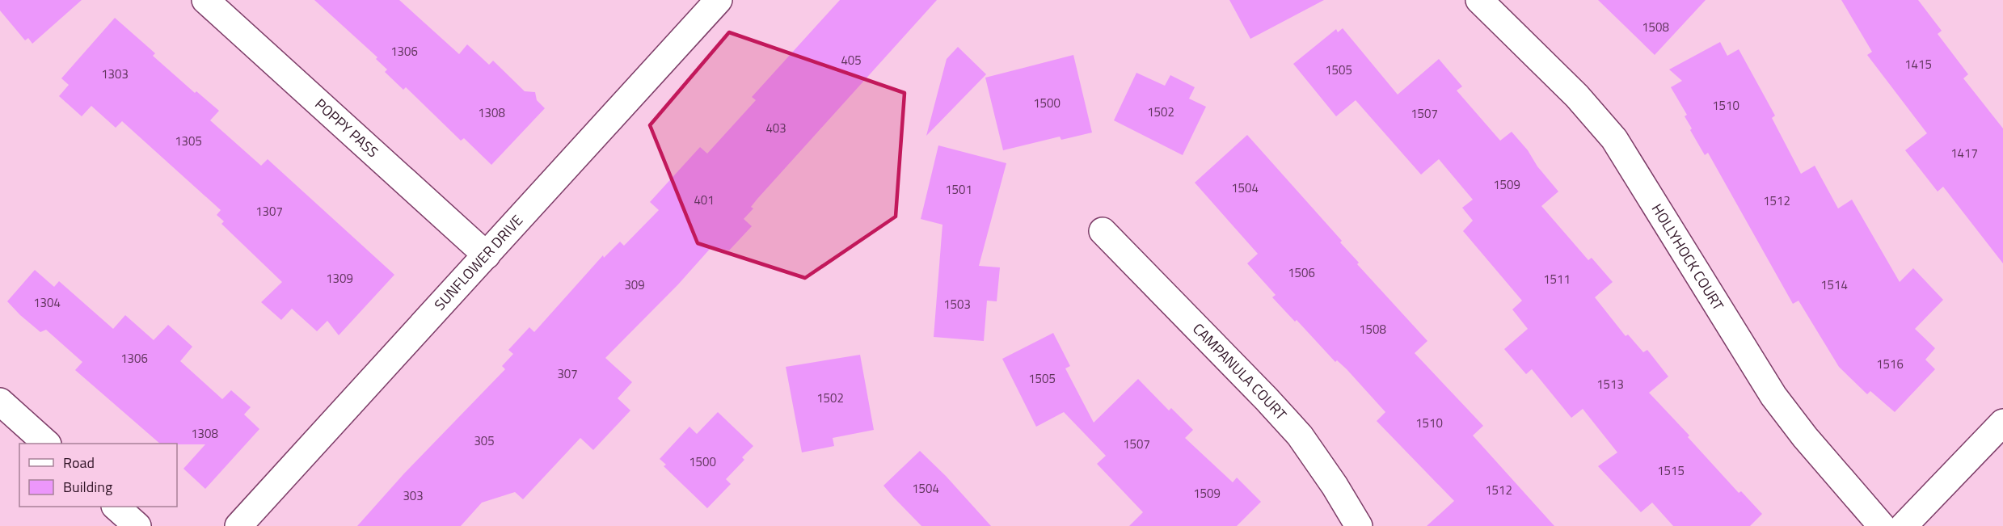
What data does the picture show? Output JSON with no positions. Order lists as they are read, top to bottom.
{
  "streets": {
    "street": [
      "POPPY PASS",
      "HOLLYHOCK COURT",
      "SUNFLOWER DRIVE",
      "CAMPANULA COURT"
    ]
  },
  "crossings": [
    ["POPPY PASS", "SUNFLOWER DRIVE"]
  ],
  "house_numbers": [
    "1508",
    "1306",
    "405",
    "1415",
    "1505",
    "1303",
    "1500",
    "1510",
    "1502",
    "1308",
    "1507",
    "403",
    "1305",
    "1417",
    "1509",
    "1504",
    "1501",
    "401",
    "1512",
    "1307",
    "1506",
    "1309",
    "1511",
    "309",
    "1514",
    "1304",
    "1503",
    "1508",
    "1306",
    "1516",
    "307",
    "1505",
    "1513",
    "1502",
    "1510",
    "1308",
    "305",
    "1507",
    "1500",
    "1515",
    "1504",
    "1512",
    "1509",
    "303"
  ],
  "legend": ["Road", "Building"]
}
